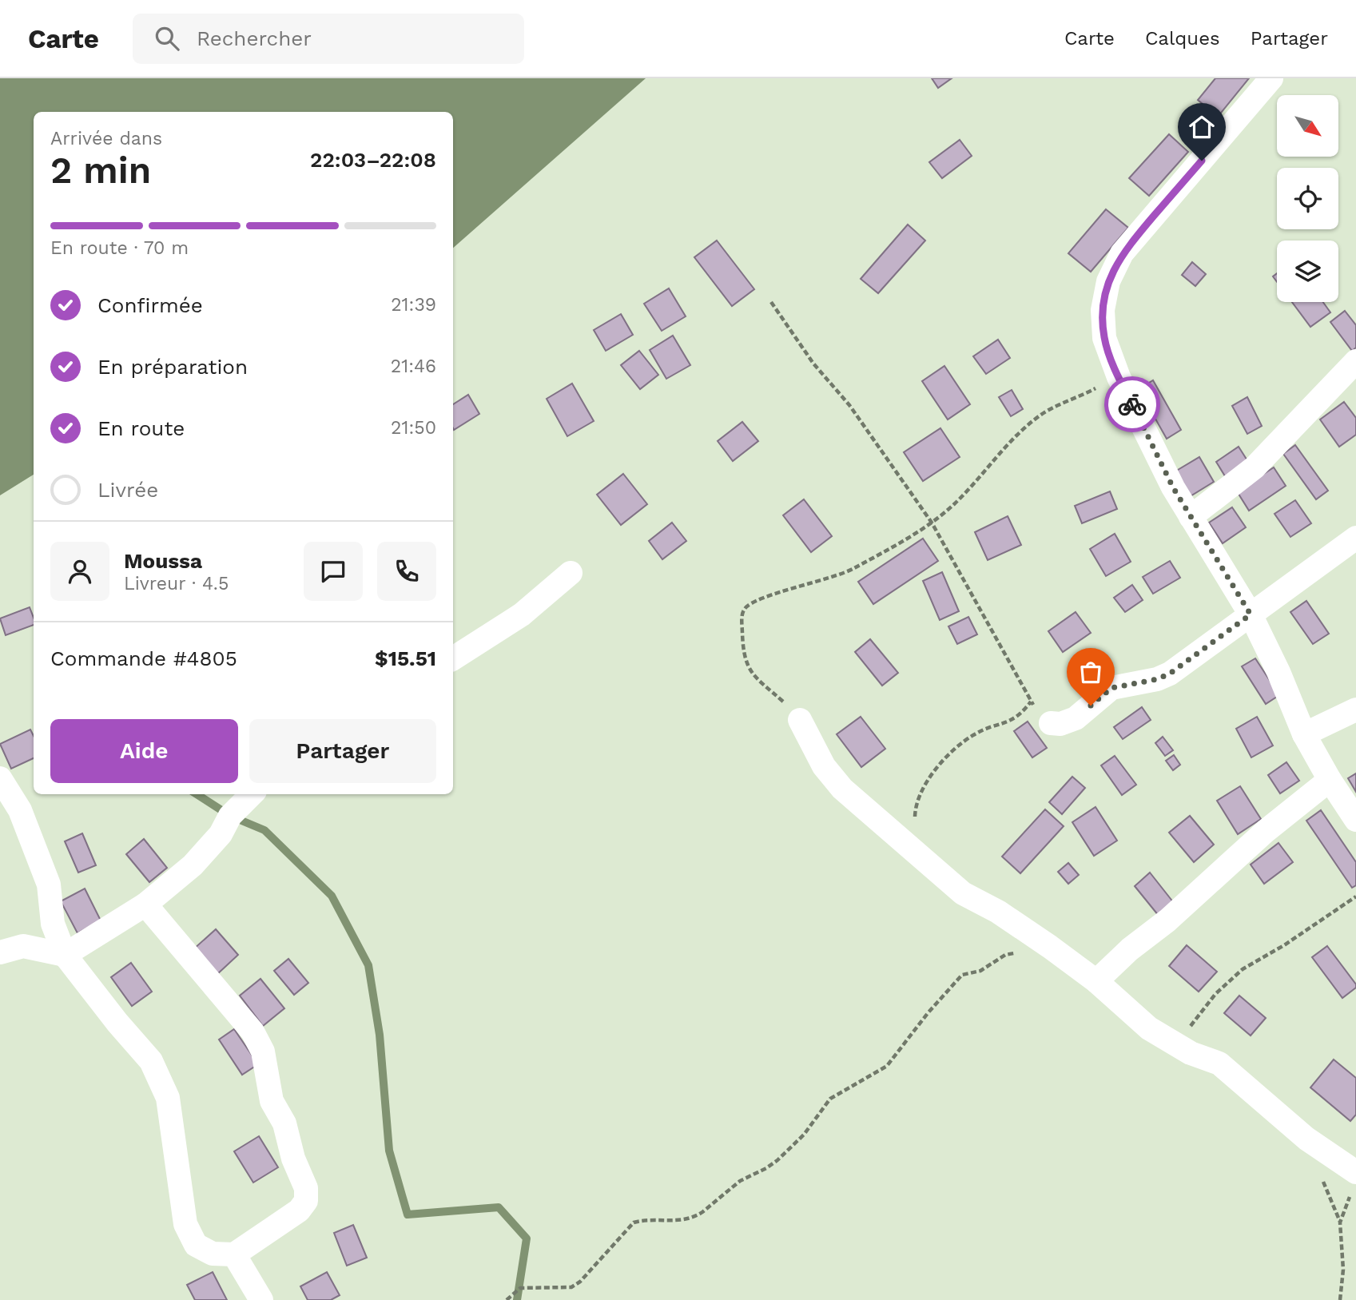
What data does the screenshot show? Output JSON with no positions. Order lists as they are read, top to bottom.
{
  "north": "bottom right",
  "page": {
    "header": "Carte",
    "search": "Rechercher",
    "nav": ["Carte", "Calques", "Partager"],
    "heading": ["2 min", "Arrivée dans", "22:03–22:08"],
    "panel": [
      "Moussa",
      "Livreur · 4.5",
      "Commande #4805",
      "$15.51"
    ],
    "bar": "En route · 70 m",
    "list": [
      ["Confirmée", "21:39"],
      ["En préparation", "21:46"],
      ["En route", "21:50"],
      "Livrée"
    ],
    "buttons": ["Aide", "Partager"]
  }
}
